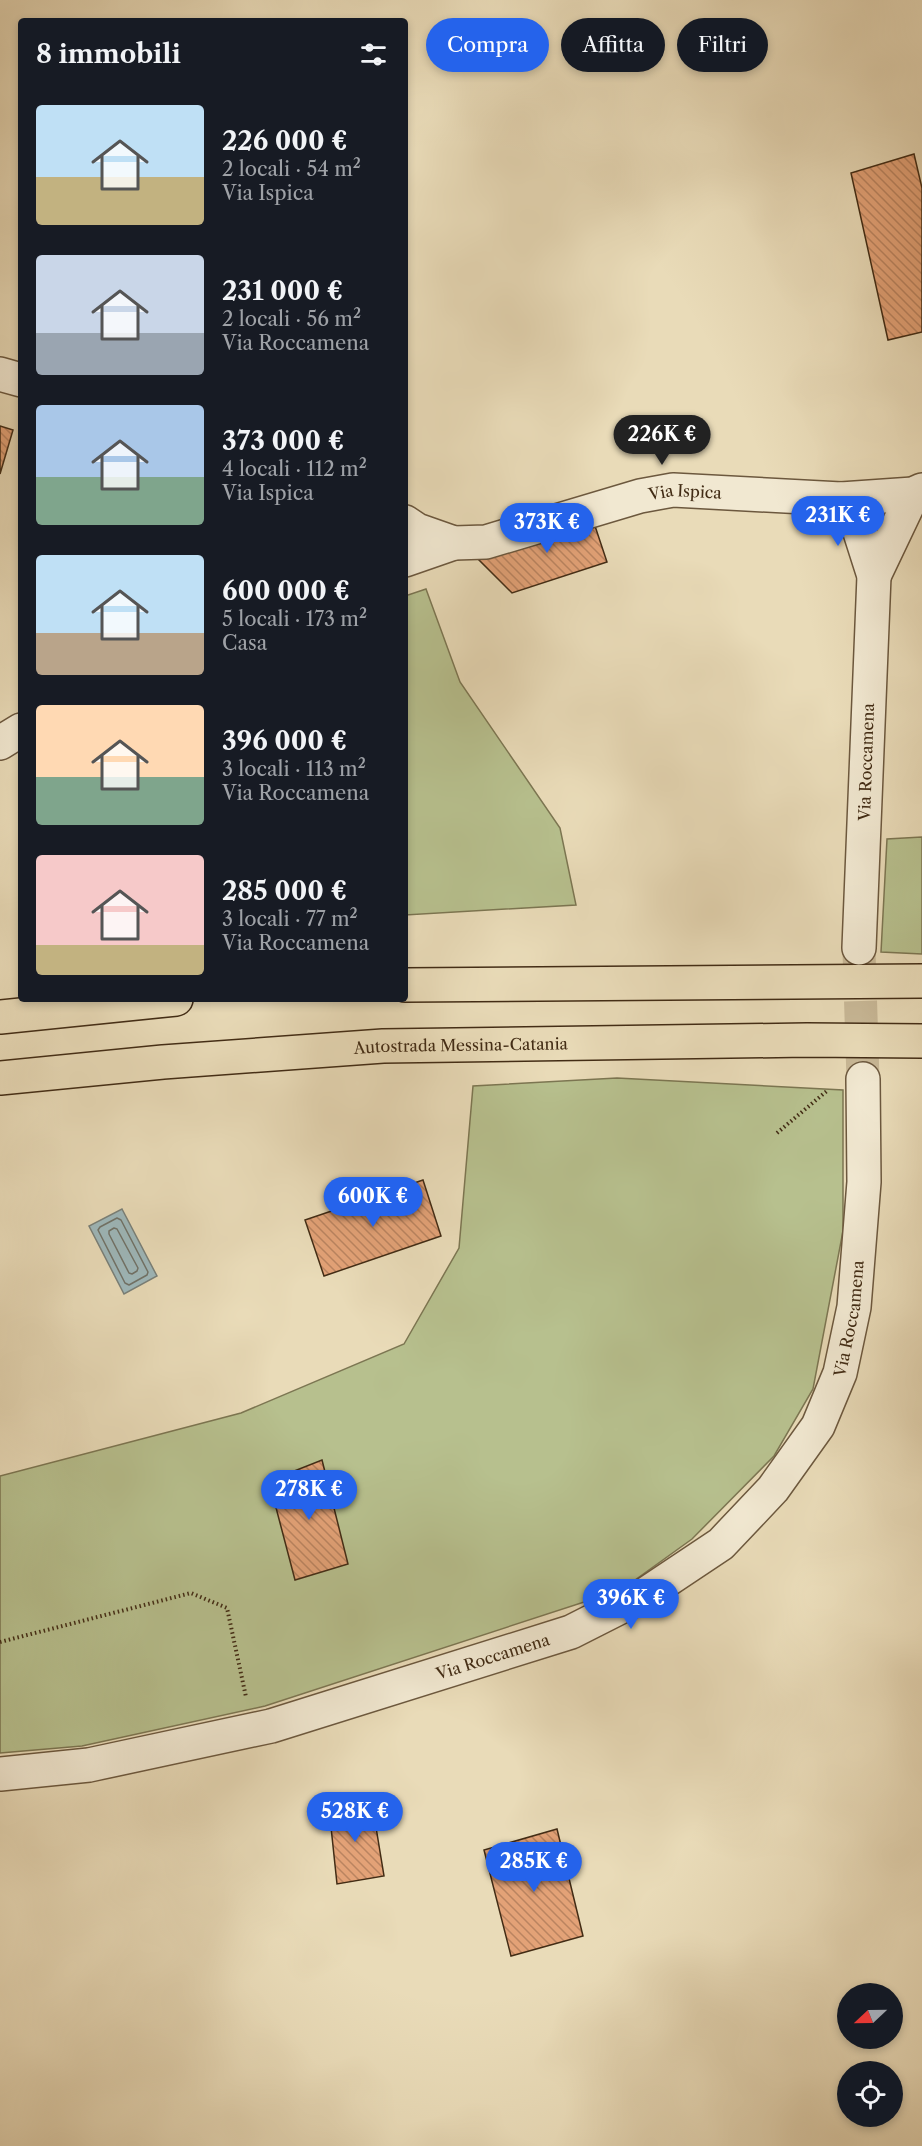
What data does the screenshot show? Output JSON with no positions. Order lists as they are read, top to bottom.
{
  "streets": {
    "highway": ["Autostrada Messina-Catania"],
    "street": ["Via Ispica", "Via Roccamena"]
  },
  "north": "left",
  "page": {
    "chip": ["Compra", "Affitta", "Filtri"],
    "heading": "8 immobili",
    "list": [
      {
        "name": "226 000 €",
        "note": "2 locali · 54 m² · Via Ispica"
      },
      {
        "name": "231 000 €",
        "note": "2 locali · 56 m² · Via Roccamena"
      },
      {
        "name": "373 000 €",
        "note": "4 locali · 112 m² · Via Ispica"
      },
      {
        "name": "600 000 €",
        "note": "5 locali · 173 m² · Casa"
      },
      {
        "name": "396 000 €",
        "note": "3 locali · 113 m² · Via Roccamena"
      },
      {
        "name": "285 000 €",
        "note": "3 locali · 77 m² · Via Roccamena"
      }
    ],
    "price": [
      "226K €",
      "231K €",
      "373K €",
      "600K €",
      "278K €",
      "396K €",
      "528K €",
      "285K €"
    ]
  }
}
